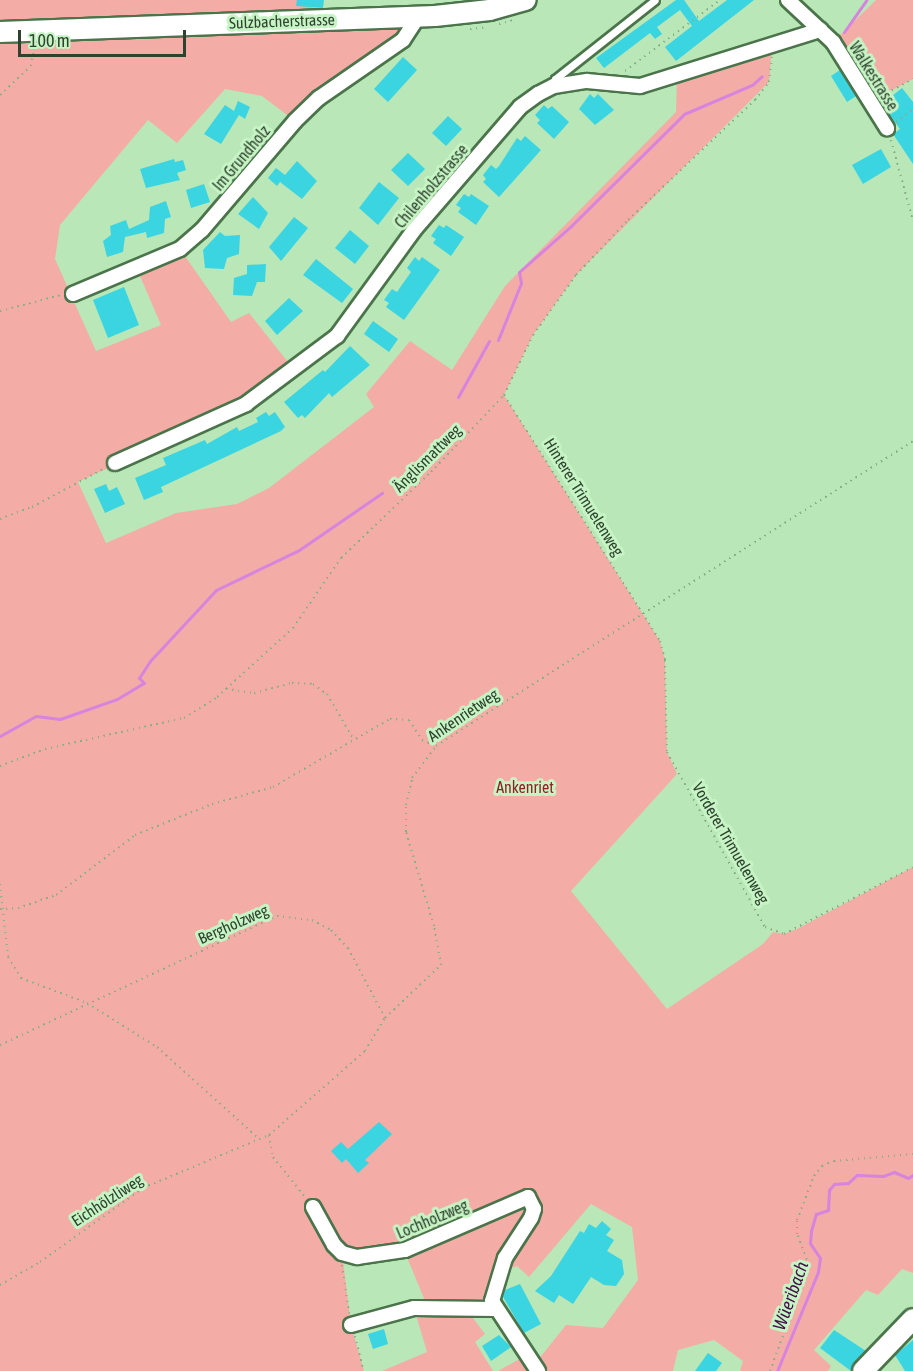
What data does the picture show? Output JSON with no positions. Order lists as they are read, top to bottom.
{
  "streets": {
    "street": [
      "Sulzbacherstrasse",
      "Walkestrasse",
      "Im Grundholz",
      "Chilenholzstrasse",
      "Lochholzweg"
    ],
    "path": [
      "Änglismattweg",
      "Hinterer Trimuelenweg",
      "Ankenrietweg",
      "Vorderer Trimuelenweg",
      "Bergholzweg",
      "Eichhölzliweg"
    ]
  },
  "crossings": [
    ["Sulzbacherstrasse", "Im Grundholz"],
    ["Walkestrasse", "Chilenholzstrasse"],
    ["Chilenholzstrasse", "Änglismattweg"],
    ["Änglismattweg", "Hinterer Trimuelenweg"],
    ["Hinterer Trimuelenweg", "Ankenrietweg"],
    ["Hinterer Trimuelenweg", "Vorderer Trimuelenweg"],
    ["Ankenrietweg", "Vorderer Trimuelenweg"],
    ["Ankenrietweg", "Bergholzweg"]
  ],
  "water": ["Wüeribach"],
  "parks": ["Ankenriet"],
  "scale_bar": "100 m"
}
